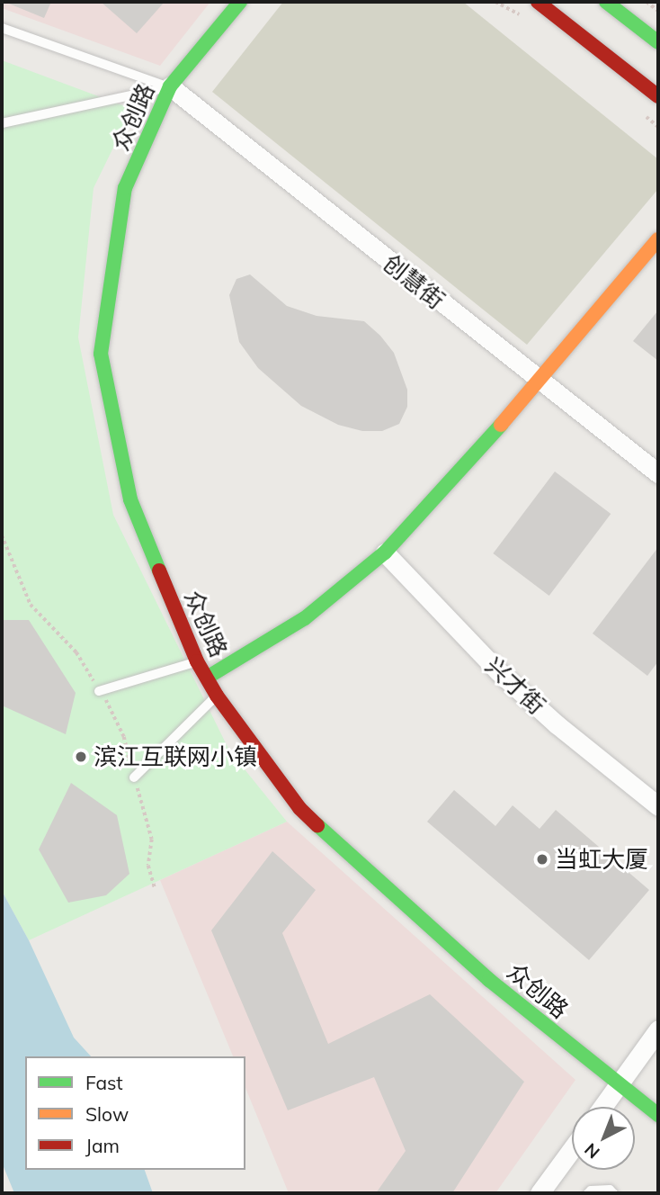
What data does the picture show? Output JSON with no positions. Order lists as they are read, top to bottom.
{
  "streets": {
    "street": ["众创路", "创慧街", "兴才街"]
  },
  "crossings": [
    ["众创路", "创慧街"]
  ],
  "places": ["滨江互联网小镇", "当虹大厦"],
  "legend": ["Fast", "Slow", "Jam"],
  "north": "bottom left"
}
